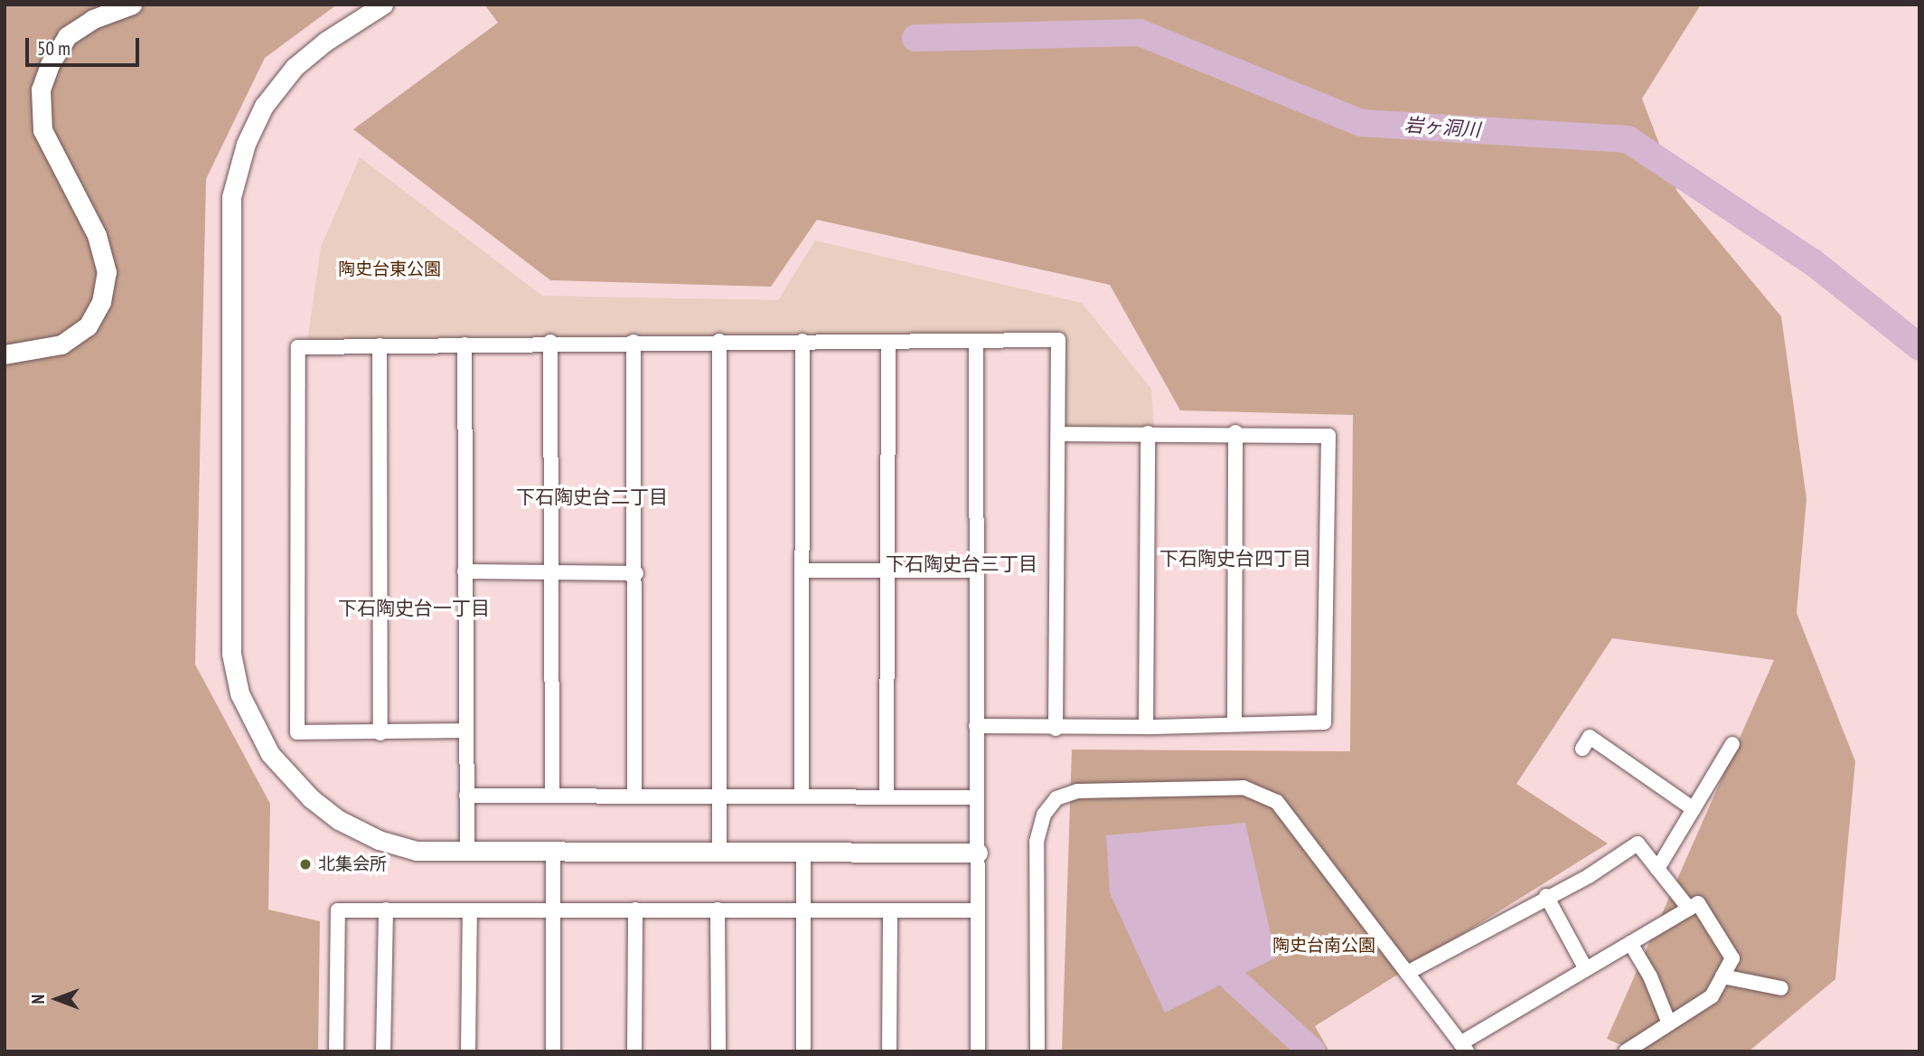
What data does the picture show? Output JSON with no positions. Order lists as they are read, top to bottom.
{
  "districts": [
    "下石陶史台二丁目",
    "下石陶史台四丁目",
    "下石陶史台三丁目",
    "下石陶史台一丁目"
  ],
  "water": ["岩ヶ洞川"],
  "parks": ["陶史台東公園", "陶史台南公園"],
  "places": ["北集会所"],
  "scale_bar": "50 m",
  "north": "left"
}
